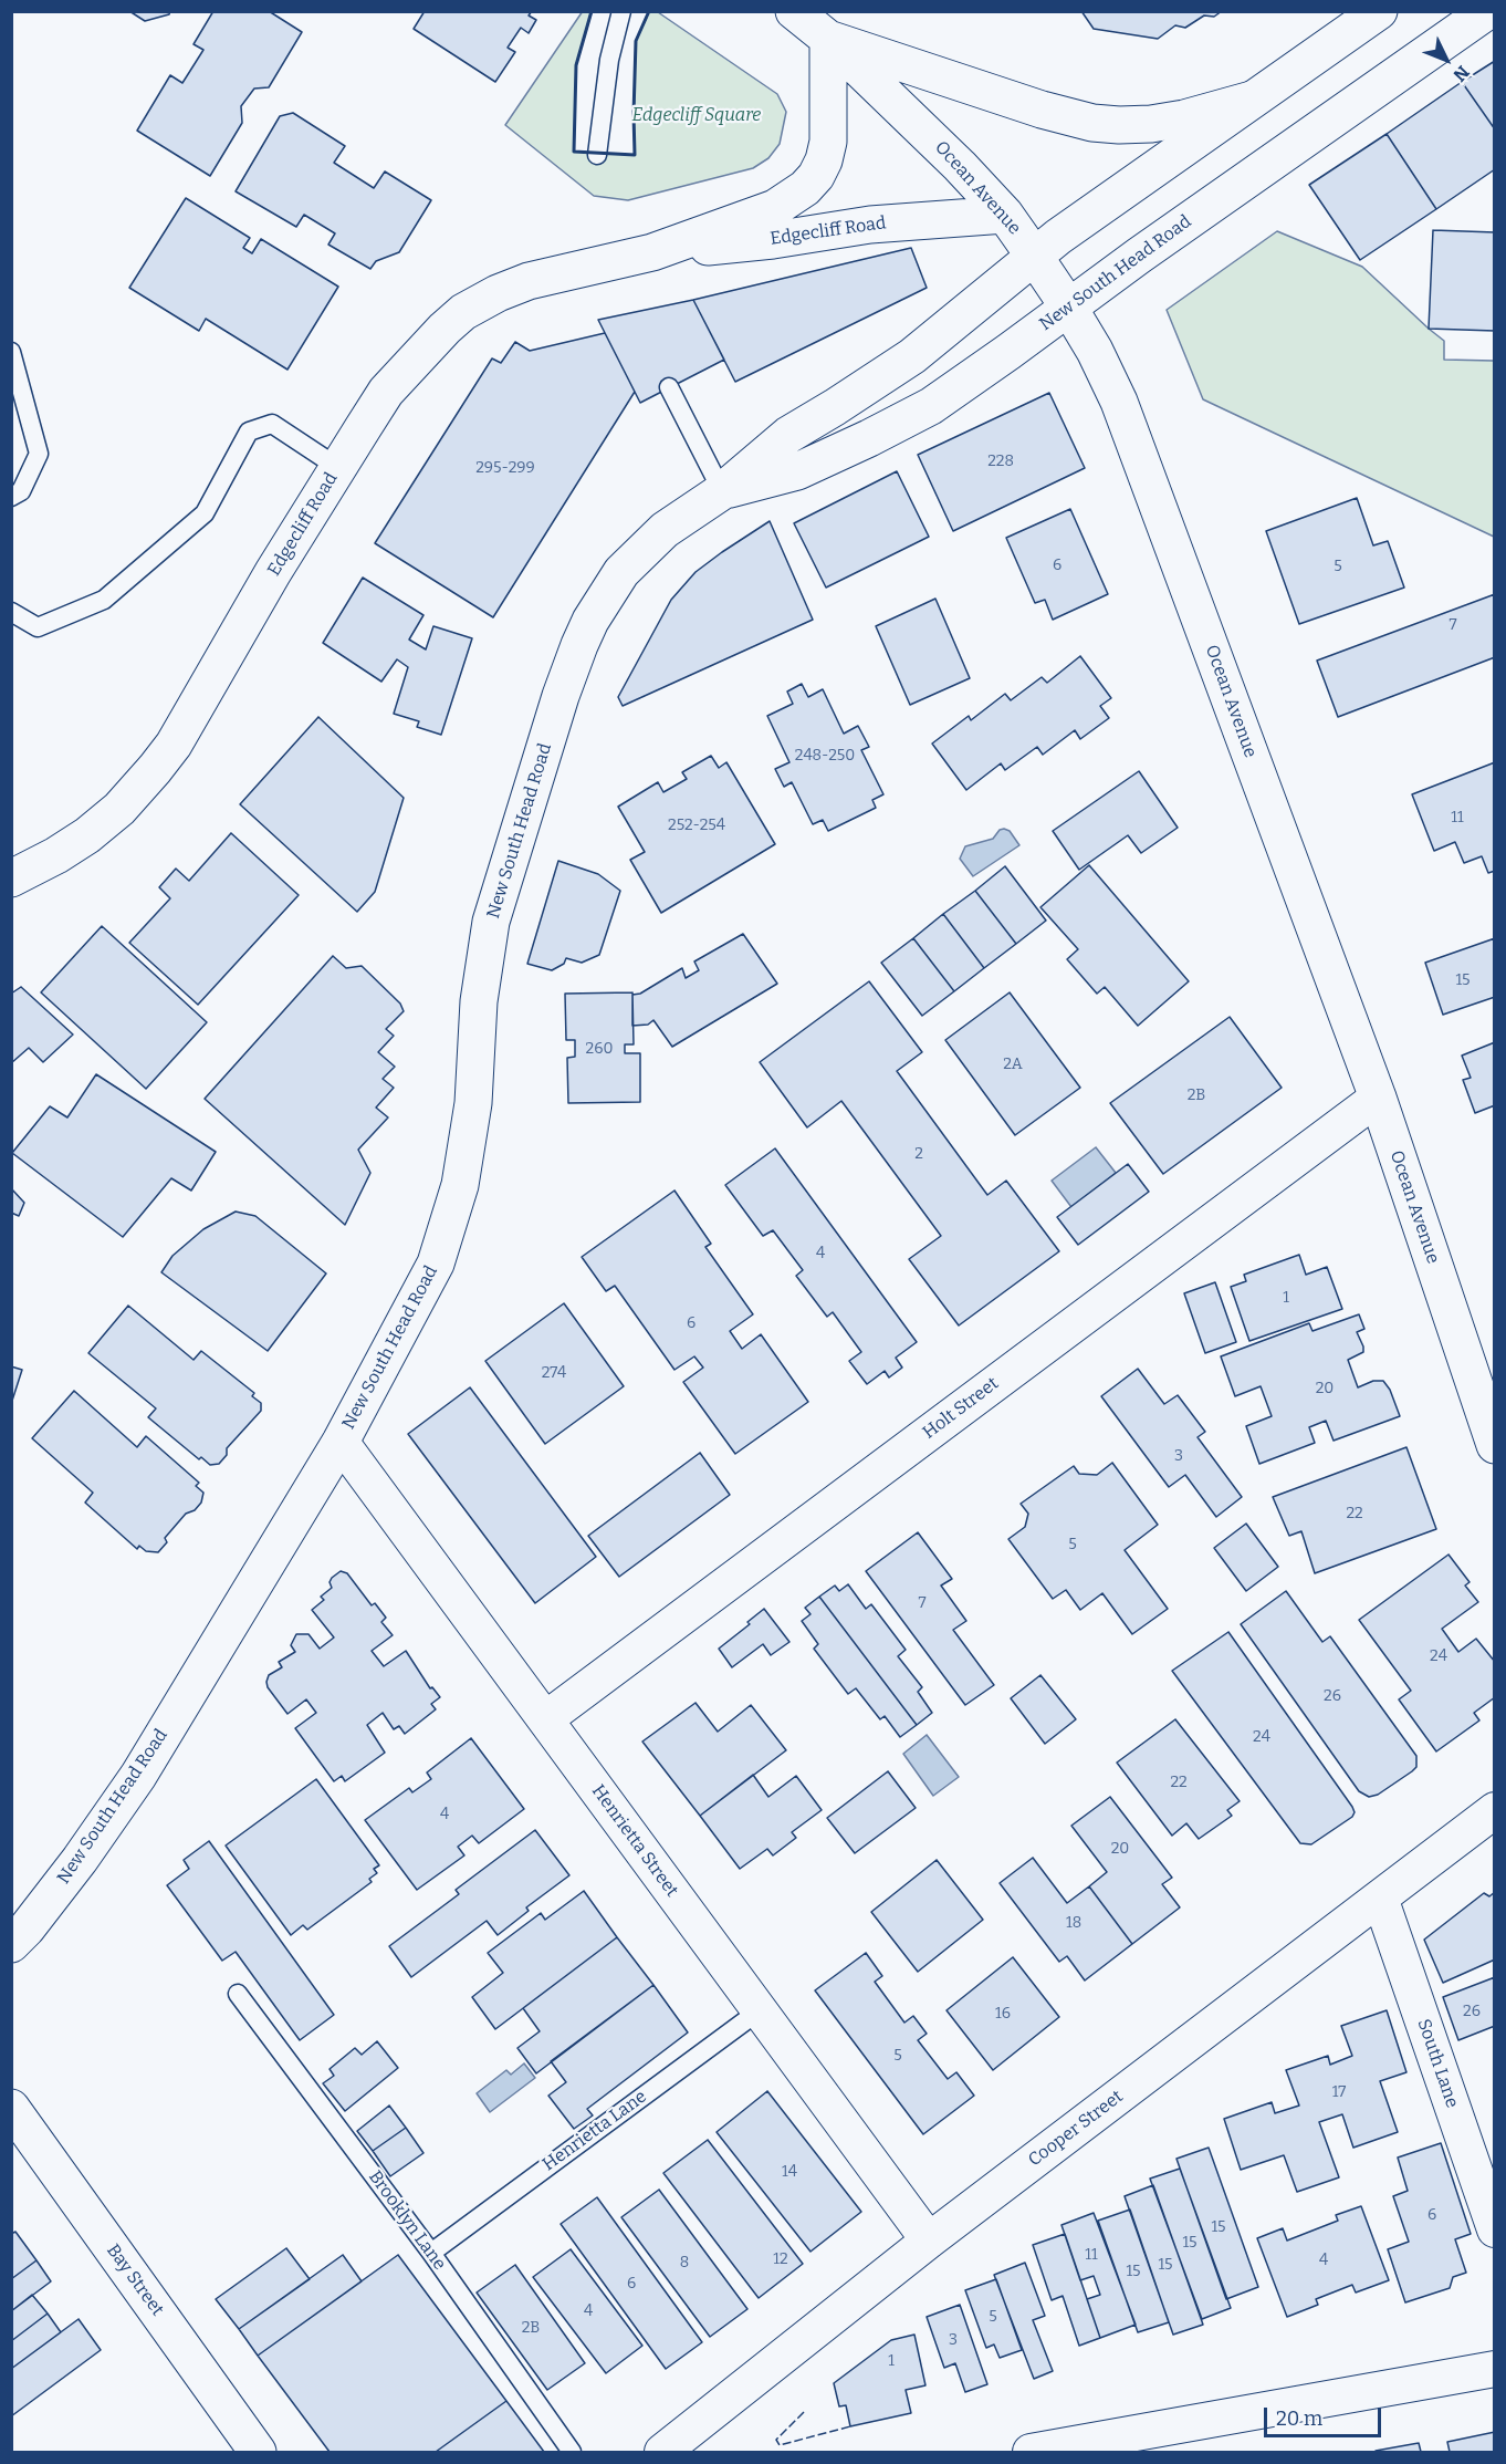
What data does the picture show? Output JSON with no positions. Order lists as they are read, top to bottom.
{
  "streets": {
    "main road": [
      "Ocean Avenue",
      "Edgecliff Road",
      "New South Head Road",
      "Bay Street"
    ],
    "street": [
      "Holt Street",
      "Henrietta Street",
      "South Lane",
      "Cooper Street"
    ],
    "lane": ["Henrietta Lane", "Brooklyn Lane"]
  },
  "crossings": [
    ["Ocean Avenue", "Edgecliff Road"],
    ["Ocean Avenue", "New South Head Road"],
    ["Ocean Avenue", "Holt Street"],
    ["New South Head Road", "Henrietta Street"],
    ["Holt Street", "Henrietta Street"],
    ["Henrietta Street", "Cooper Street"],
    ["Henrietta Street", "Henrietta Lane"],
    ["South Lane", "Cooper Street"],
    ["Henrietta Lane", "Brooklyn Lane"]
  ],
  "parks": ["Edgecliff Square"],
  "house_numbers": [
    "228",
    "295-299",
    "6",
    "5",
    "7",
    "248-250",
    "11",
    "252-254",
    "15",
    "260",
    "2A",
    "2B",
    "2",
    "4",
    "1",
    "6",
    "274",
    "20",
    "3",
    "22",
    "5",
    "7",
    "24",
    "26",
    "24",
    "22",
    "4",
    "20",
    "18",
    "26",
    "16",
    "5",
    "17",
    "14",
    "6",
    "15",
    "15",
    "11",
    "12",
    "4",
    "8",
    "15",
    "15",
    "6",
    "4",
    "5",
    "2B",
    "3",
    "1"
  ],
  "scale_bar": "20 m",
  "north": "bottom right"
}
